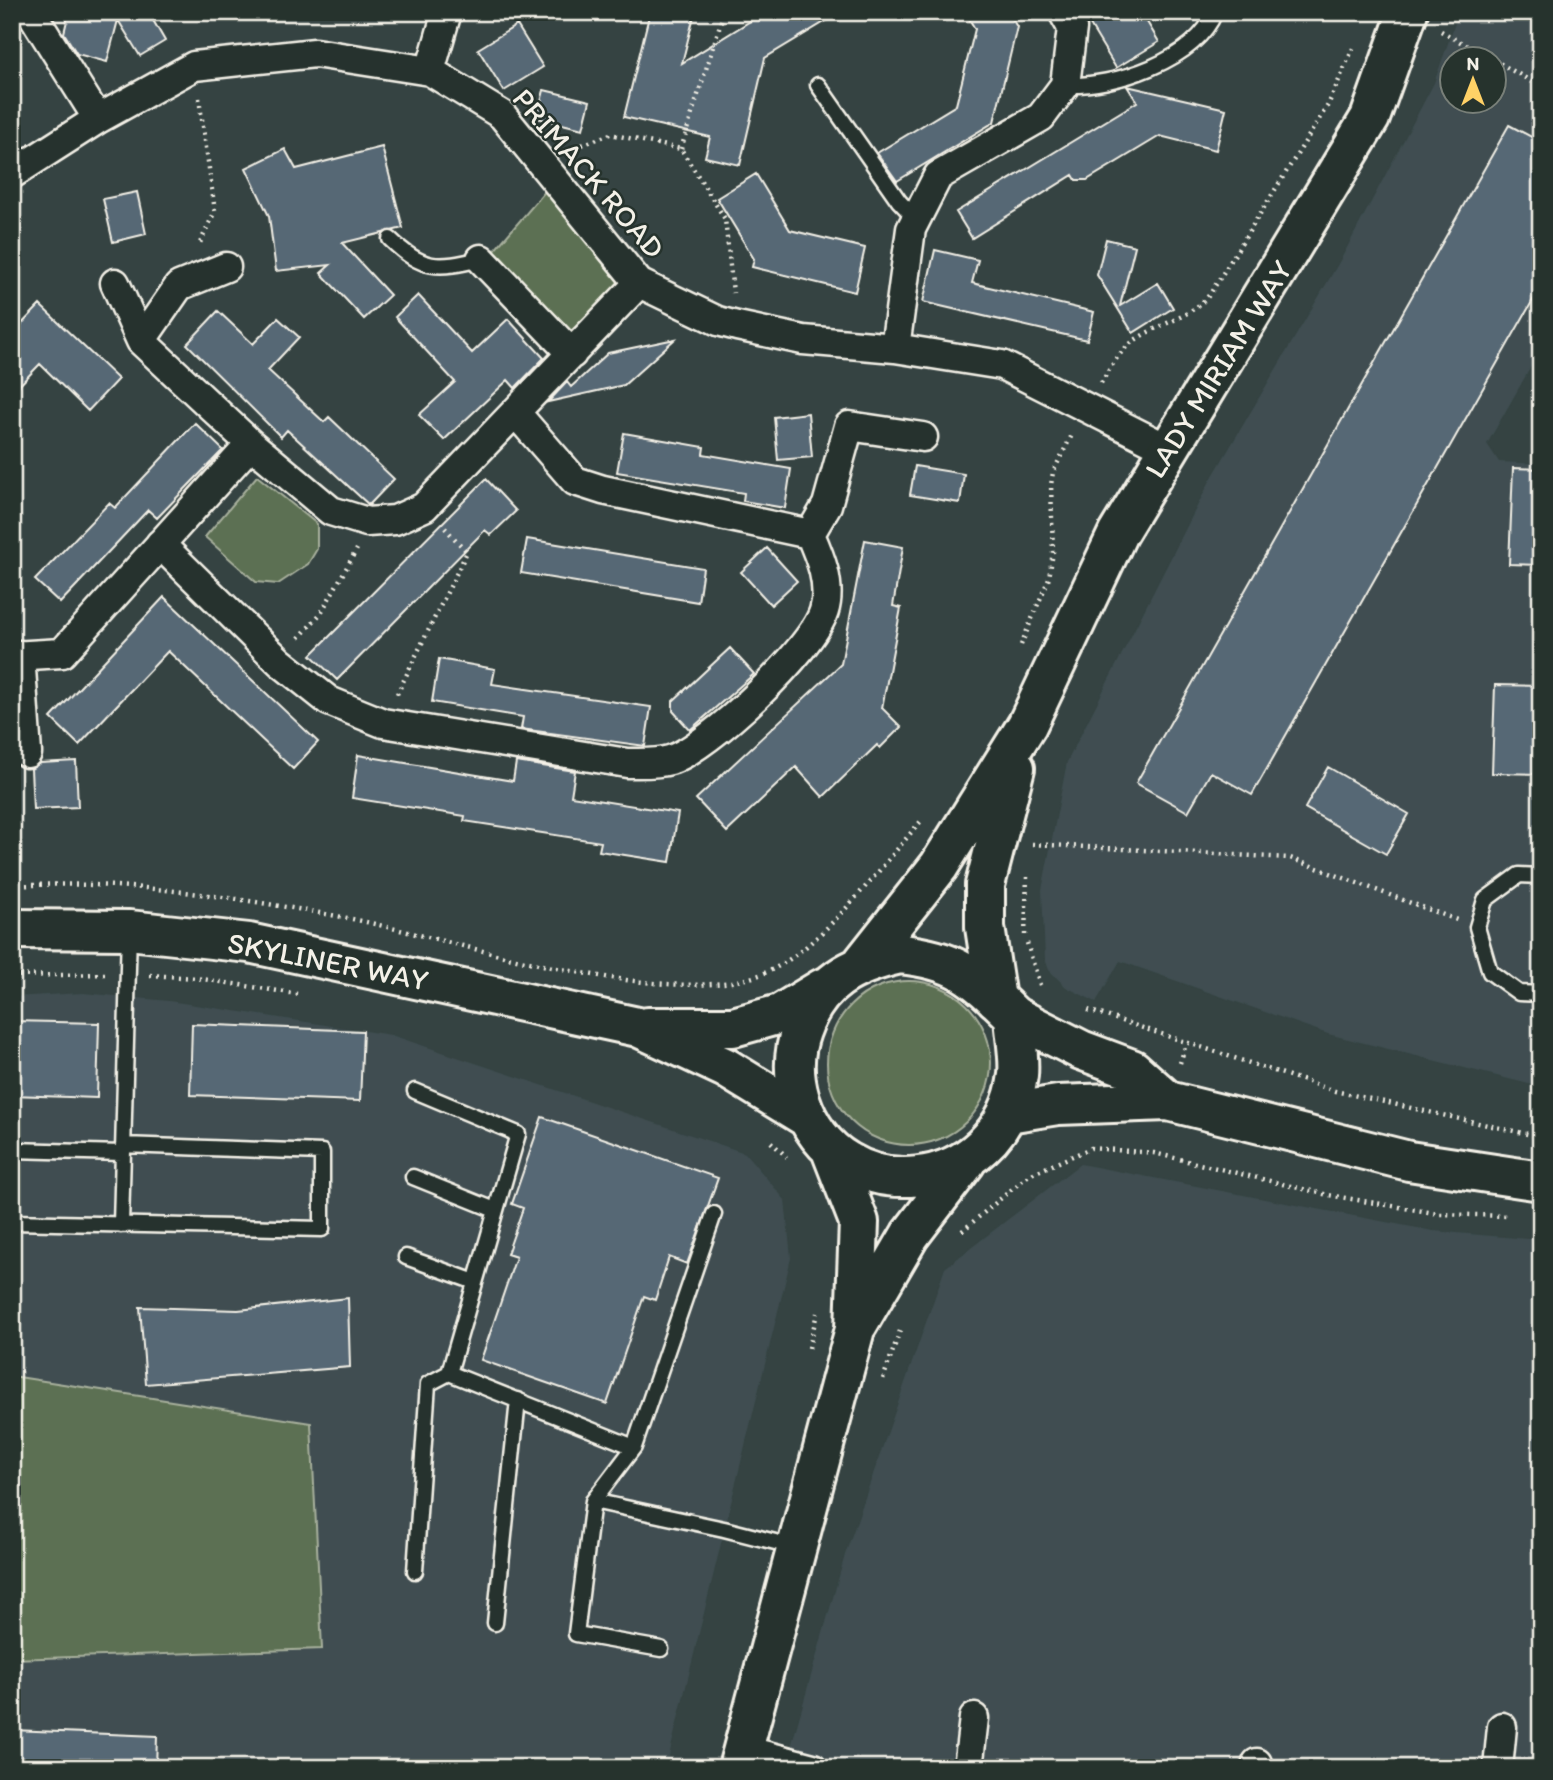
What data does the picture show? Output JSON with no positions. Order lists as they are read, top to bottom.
{
  "streets": {
    "street": ["PRIMACK ROAD", "LADY MIRIAM WAY", "SKYLINER WAY"]
  },
  "crossings": [
    ["PRIMACK ROAD", "LADY MIRIAM WAY"],
    ["LADY MIRIAM WAY", "SKYLINER WAY"]
  ],
  "north": "top"
}
